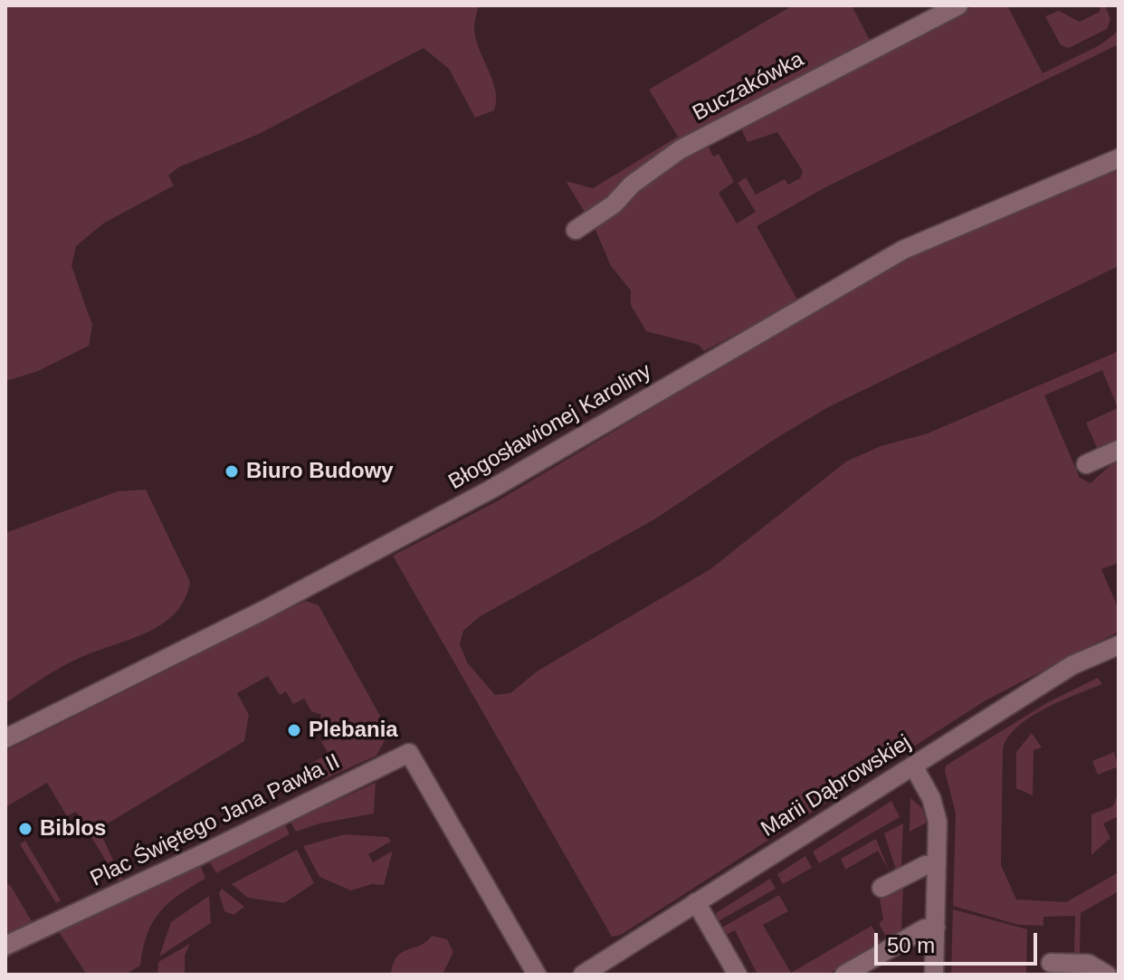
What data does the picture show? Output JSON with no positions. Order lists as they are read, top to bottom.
{
  "streets": {
    "street": [
      "Buczakówka",
      "Błogosławionej Karoliny",
      "Marii Dąbrowskiej",
      "Plac Świętego Jana Pawła II"
    ]
  },
  "places": ["Biuro Budowy", "Plebania", "Biblos"],
  "scale_bar": "50 m"
}
